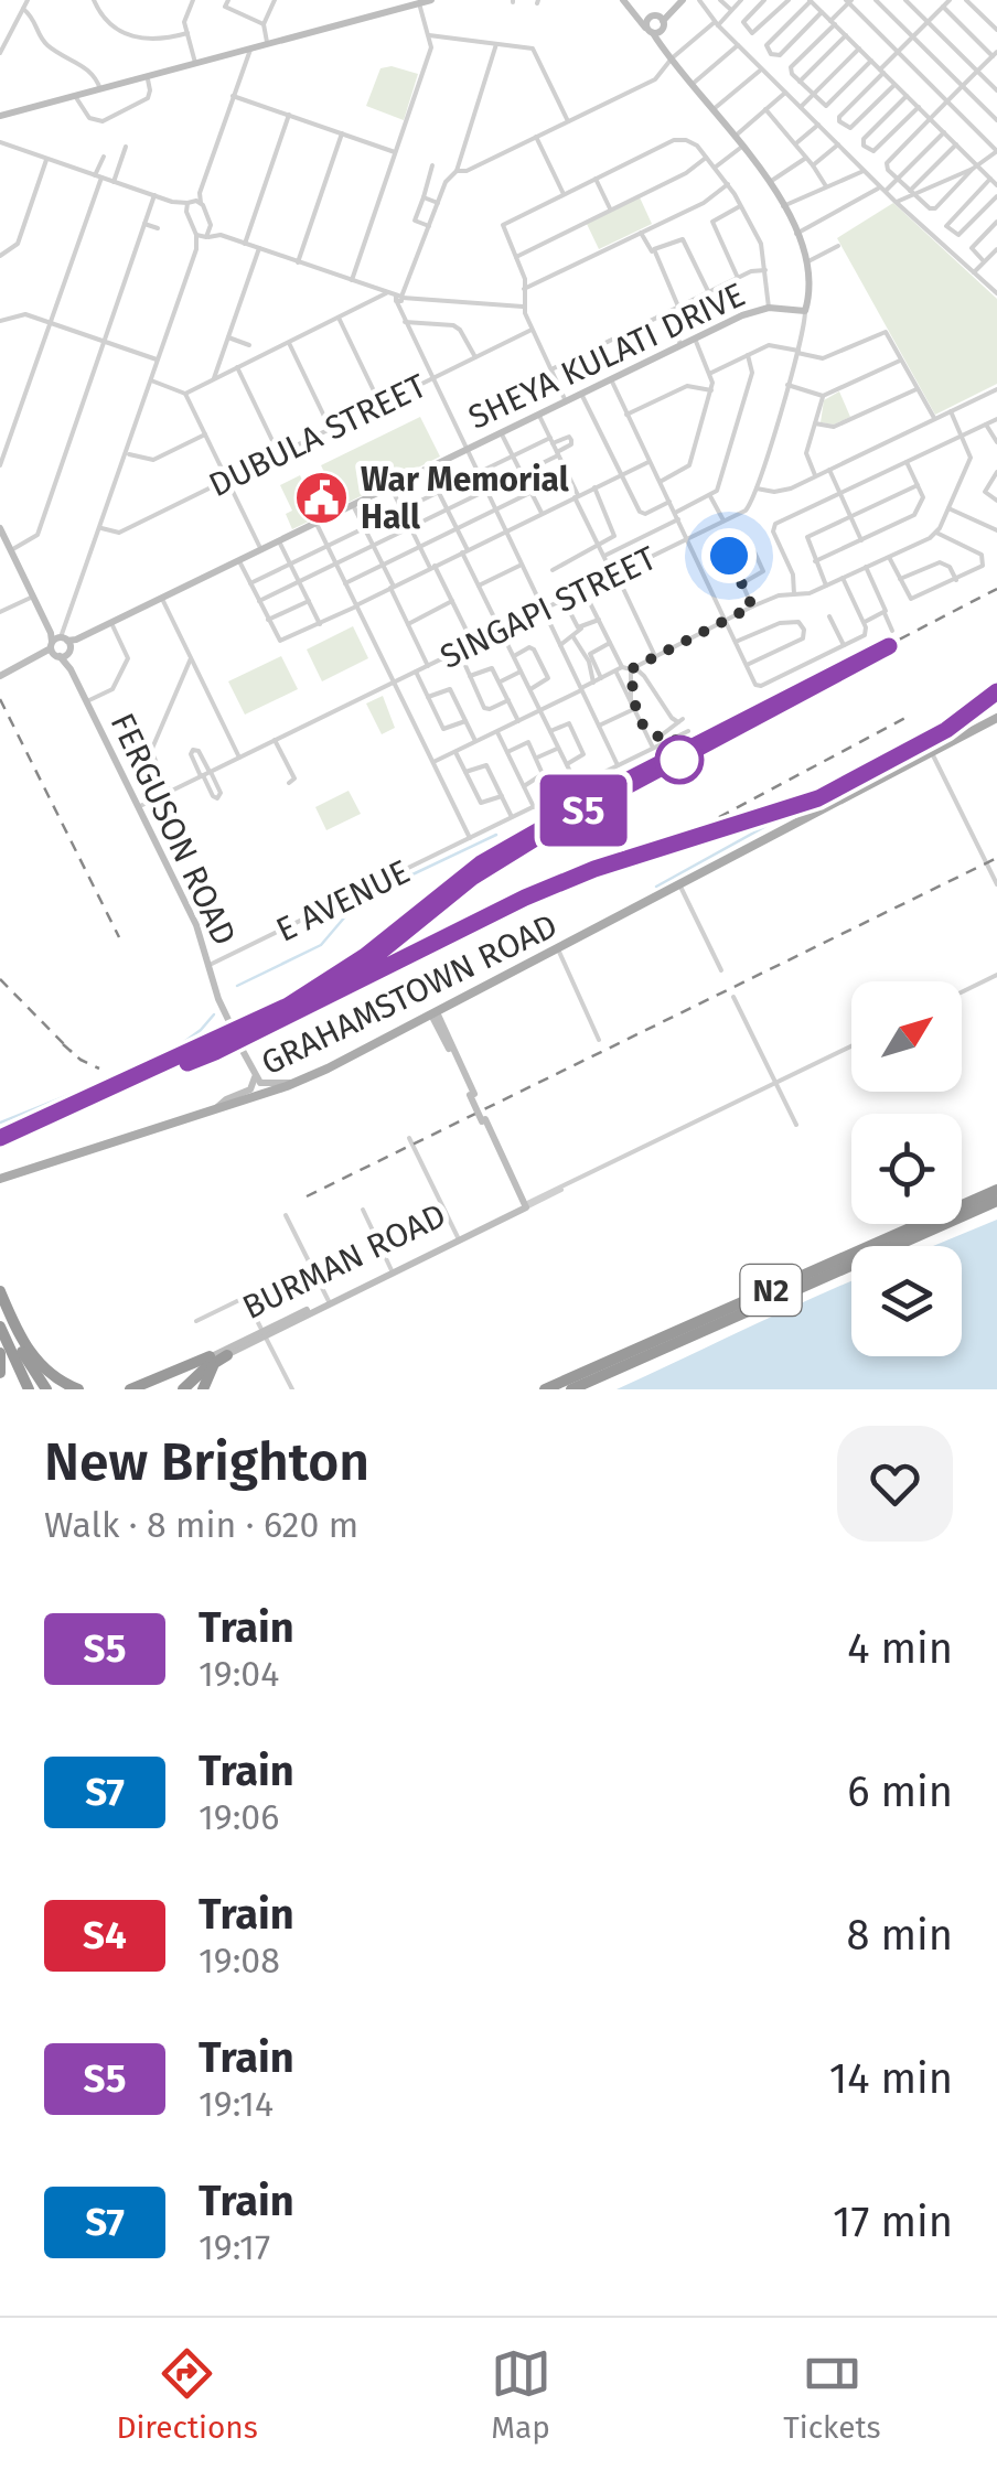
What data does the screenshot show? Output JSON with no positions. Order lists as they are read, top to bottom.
{
  "streets": {
    "highway": ["BURMAN ROAD", "N2"],
    "main road": ["GRAHAMSTOWN ROAD"],
    "street": [
      "SHEYA KULATI DRIVE",
      "DUBULA STREET",
      "SINGAPI STREET",
      "FERGUSON ROAD",
      "E AVENUE"
    ]
  },
  "crossings": [
    ["SHEYA KULATI DRIVE", "FERGUSON ROAD"],
    ["SINGAPI STREET", "FERGUSON ROAD"],
    ["FERGUSON ROAD", "E AVENUE"]
  ],
  "places": {
    "public building": ["War Memorial Hall"]
  },
  "north": "top right",
  "page": {
    "on_map": "S5",
    "heading": ["New Brighton", "Walk · 8 min · 620 m"],
    "list": [
      {
        "mark": "S5",
        "name": "Train",
        "note": "19:04",
        "value": "4 min"
      },
      {
        "mark": "S7",
        "name": "Train",
        "note": "19:06",
        "value": "6 min"
      },
      {
        "mark": "S4",
        "name": "Train",
        "note": "19:08",
        "value": "8 min"
      },
      {
        "mark": "S5",
        "name": "Train",
        "note": "19:14",
        "value": "14 min"
      },
      {
        "mark": "S7",
        "name": "Train",
        "note": "19:17",
        "value": "17 min"
      }
    ],
    "tabs": ["Directions", "Map", "Tickets"]
  }
}
